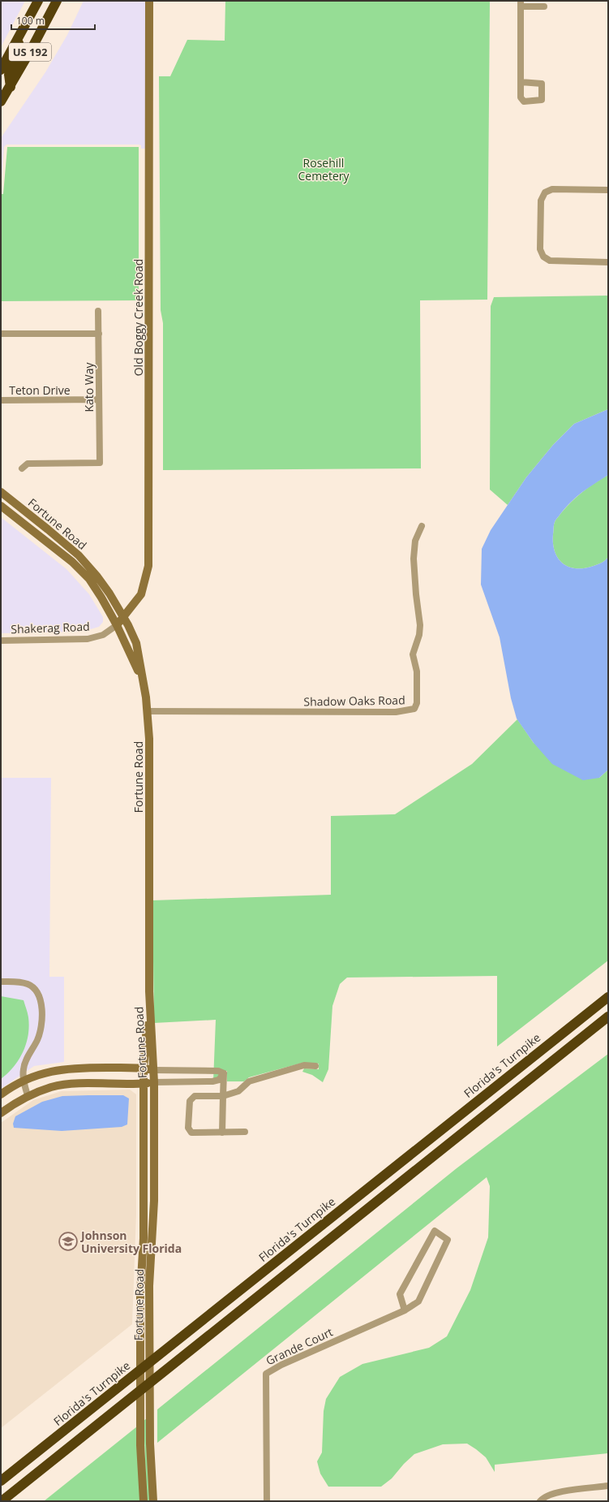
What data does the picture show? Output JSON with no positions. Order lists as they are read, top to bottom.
{
  "streets": {
    "highway": ["US 192", "Florida's Turnpike"],
    "main road": ["Old Boggy Creek Road", "Fortune Road"],
    "street": [
      "Kato Way",
      "Teton Drive",
      "Shakerag Road",
      "Shadow Oaks Road",
      "Grande Court"
    ]
  },
  "crossings": [
    ["Old Boggy Creek Road", "Fortune Road"],
    ["Old Boggy Creek Road", "Shakerag Road"],
    ["Kato Way", "Teton Drive"],
    ["Fortune Road", "Shakerag Road"],
    ["Fortune Road", "Shadow Oaks Road"]
  ],
  "parks": ["Rosehill Cemetery"],
  "places": {
    "school or university": ["Johnson University Florida"]
  },
  "scale_bar": "100 m"
}
